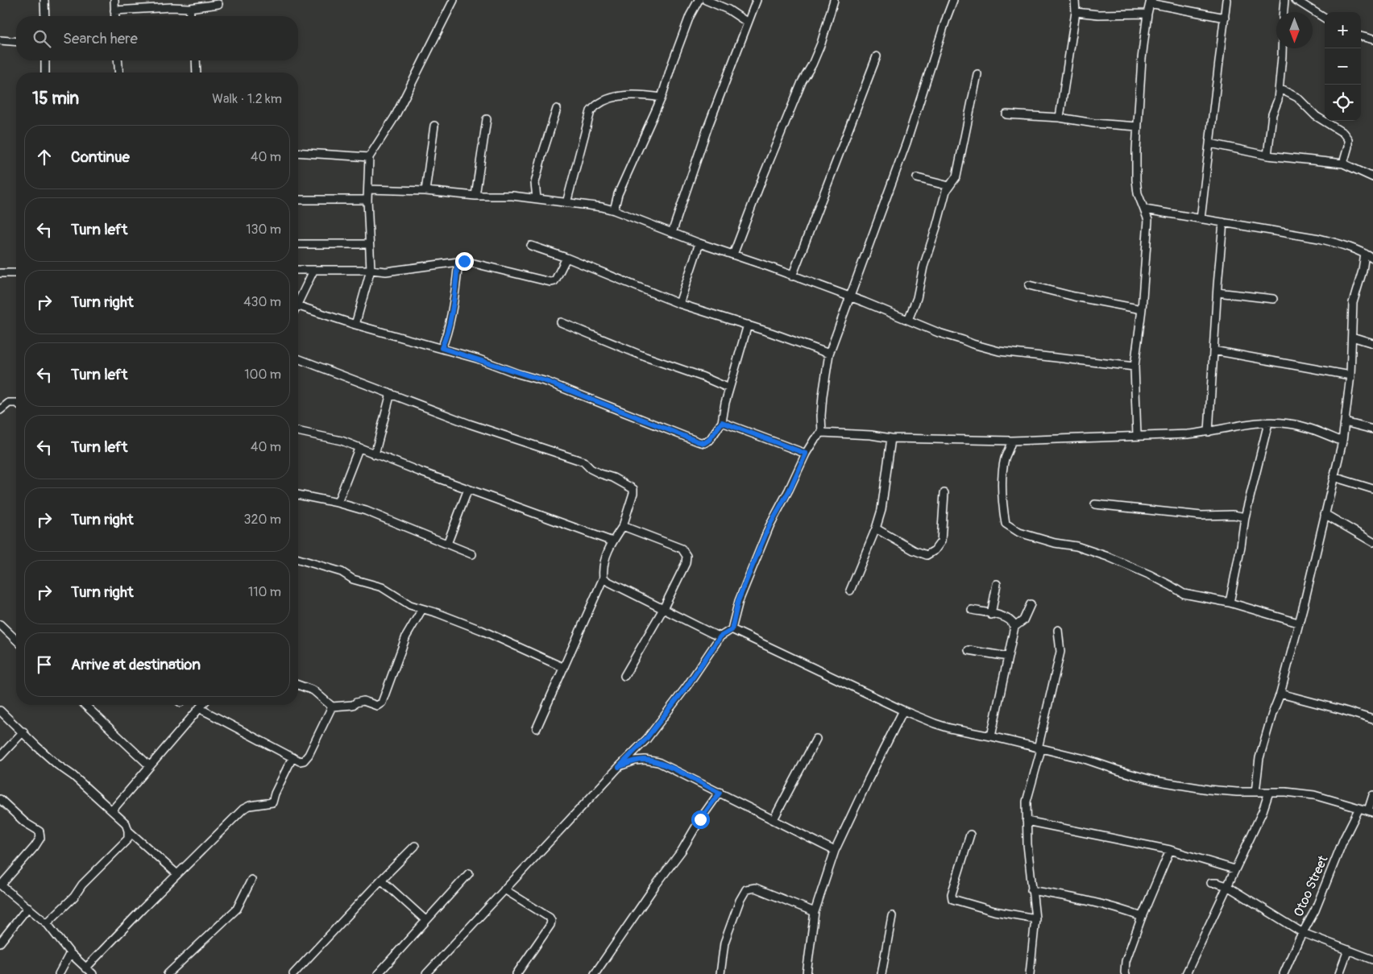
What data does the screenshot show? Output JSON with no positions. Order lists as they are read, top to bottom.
{
  "streets": {
    "street": ["Otoo Street"]
  },
  "north": "bottom",
  "page": {
    "map_buttons": ["+", "−"],
    "search": "Search here",
    "heading": ["15 min", "Walk · 1.2 km"],
    "list": [
      ["Continue", "40 m"],
      ["Turn left", "130 m"],
      ["Turn right", "430 m"],
      ["Turn left", "100 m"],
      ["Turn left", "40 m"],
      ["Turn right", "320 m"],
      ["Turn right", "110 m"],
      "Arrive at destination"
    ]
  }
}
